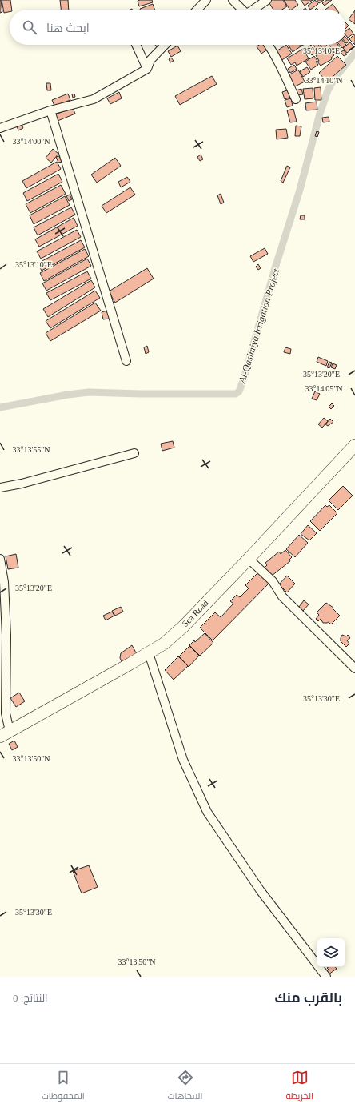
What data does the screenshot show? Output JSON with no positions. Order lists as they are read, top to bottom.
{
  "streets": {
    "highway": ["Sea Road"]
  },
  "water": ["Al-Qasimiya Irrigation Project"],
  "page": {
    "search": "ابحث هنا",
    "heading": ["بالقرب منك", "النتائج: 0"],
    "nav": ["الخريطة", "الاتجاهات", "المحفوظات"]
  },
  "coordinates": [
    "35°13'10\"E",
    "33°14'10\"N",
    "33°14'00\"N",
    "35°13'20\"E",
    "33°14'05\"N",
    "33°13'55\"N",
    "35°13'30\"E",
    "33°13'50\"N"
  ]
}
